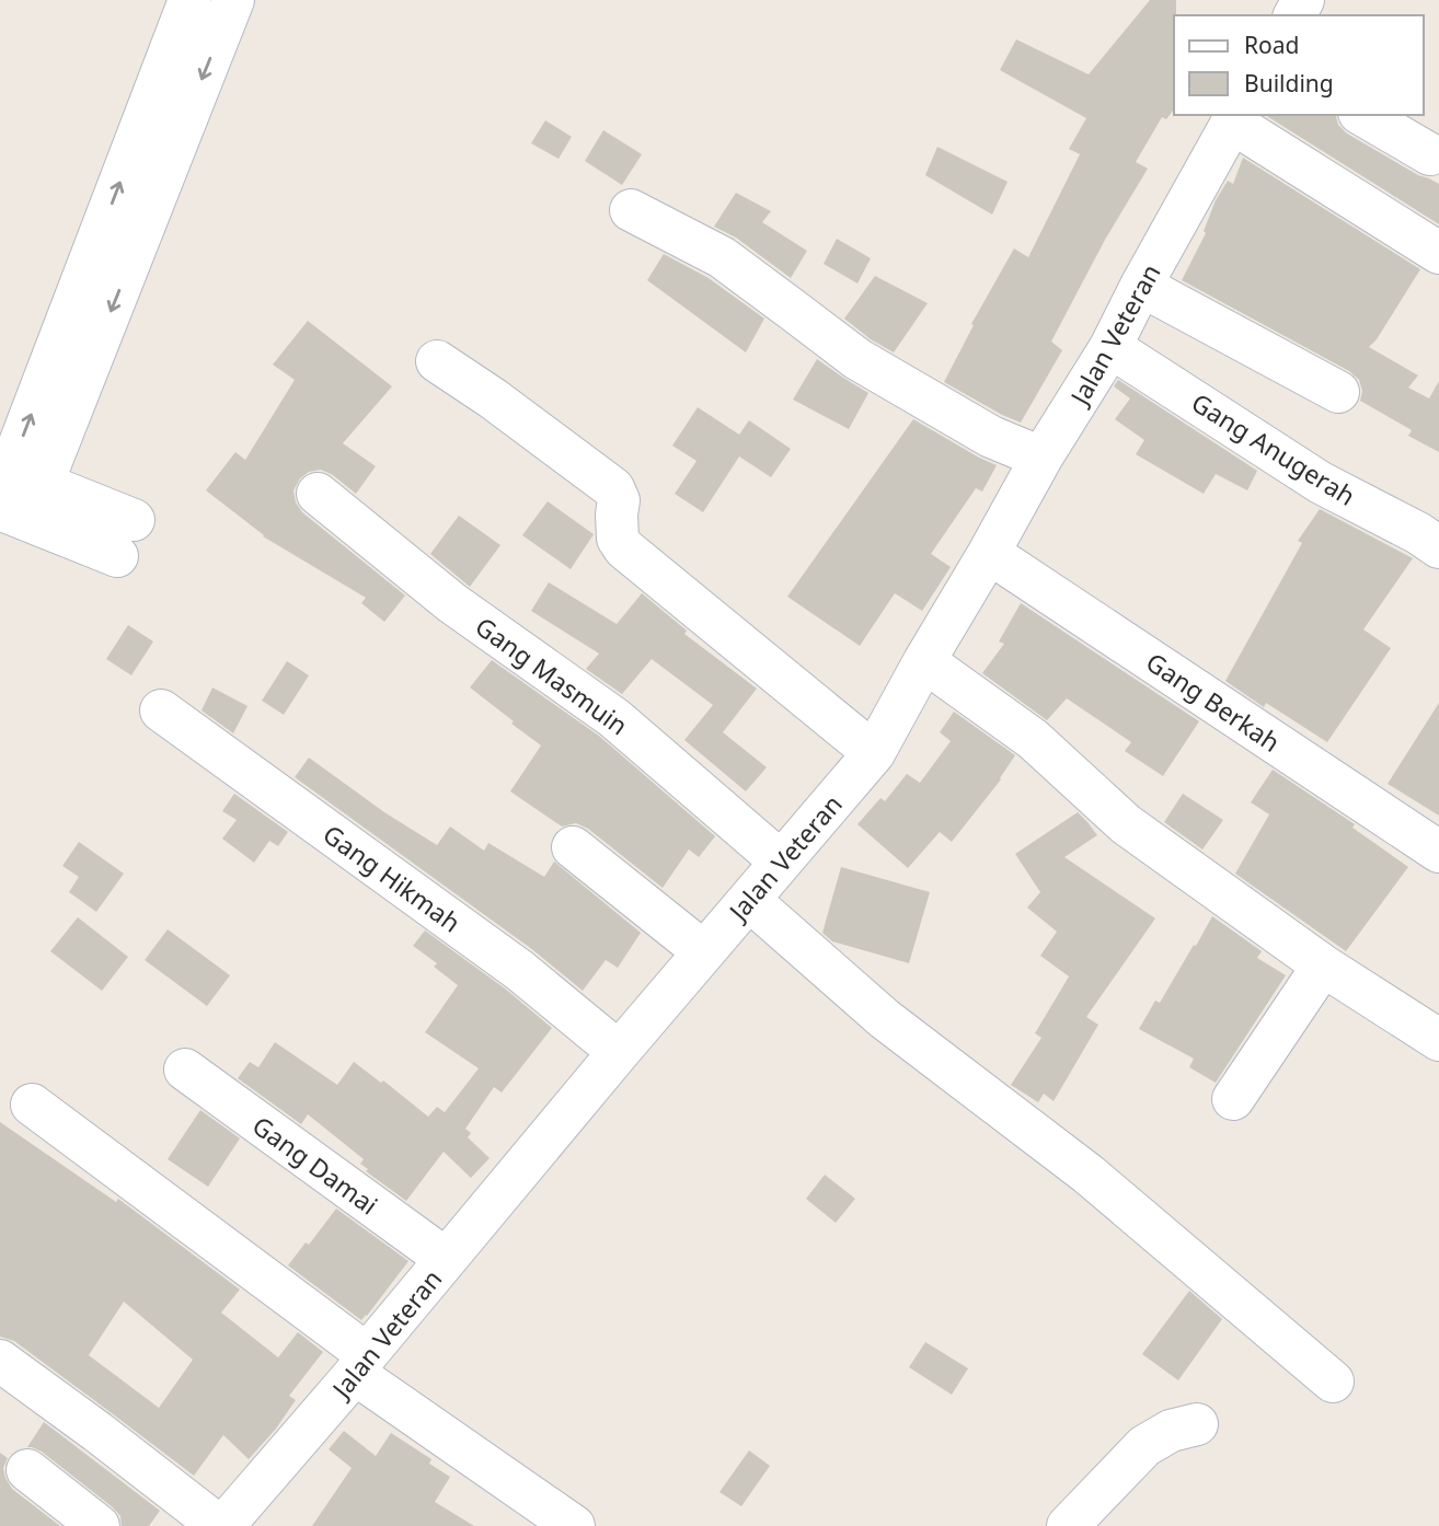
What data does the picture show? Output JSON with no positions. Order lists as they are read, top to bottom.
{
  "streets": {
    "street": [
      "Jalan Veteran",
      "Gang Anugerah",
      "Gang Masmuin",
      "Gang Berkah",
      "Gang Hikmah",
      "Gang Damai"
    ]
  },
  "crossings": [
    ["Jalan Veteran", "Gang Anugerah"],
    ["Jalan Veteran", "Gang Masmuin"],
    ["Jalan Veteran", "Gang Berkah"],
    ["Jalan Veteran", "Gang Hikmah"],
    ["Jalan Veteran", "Gang Damai"]
  ],
  "legend": ["Road", "Building"]
}
